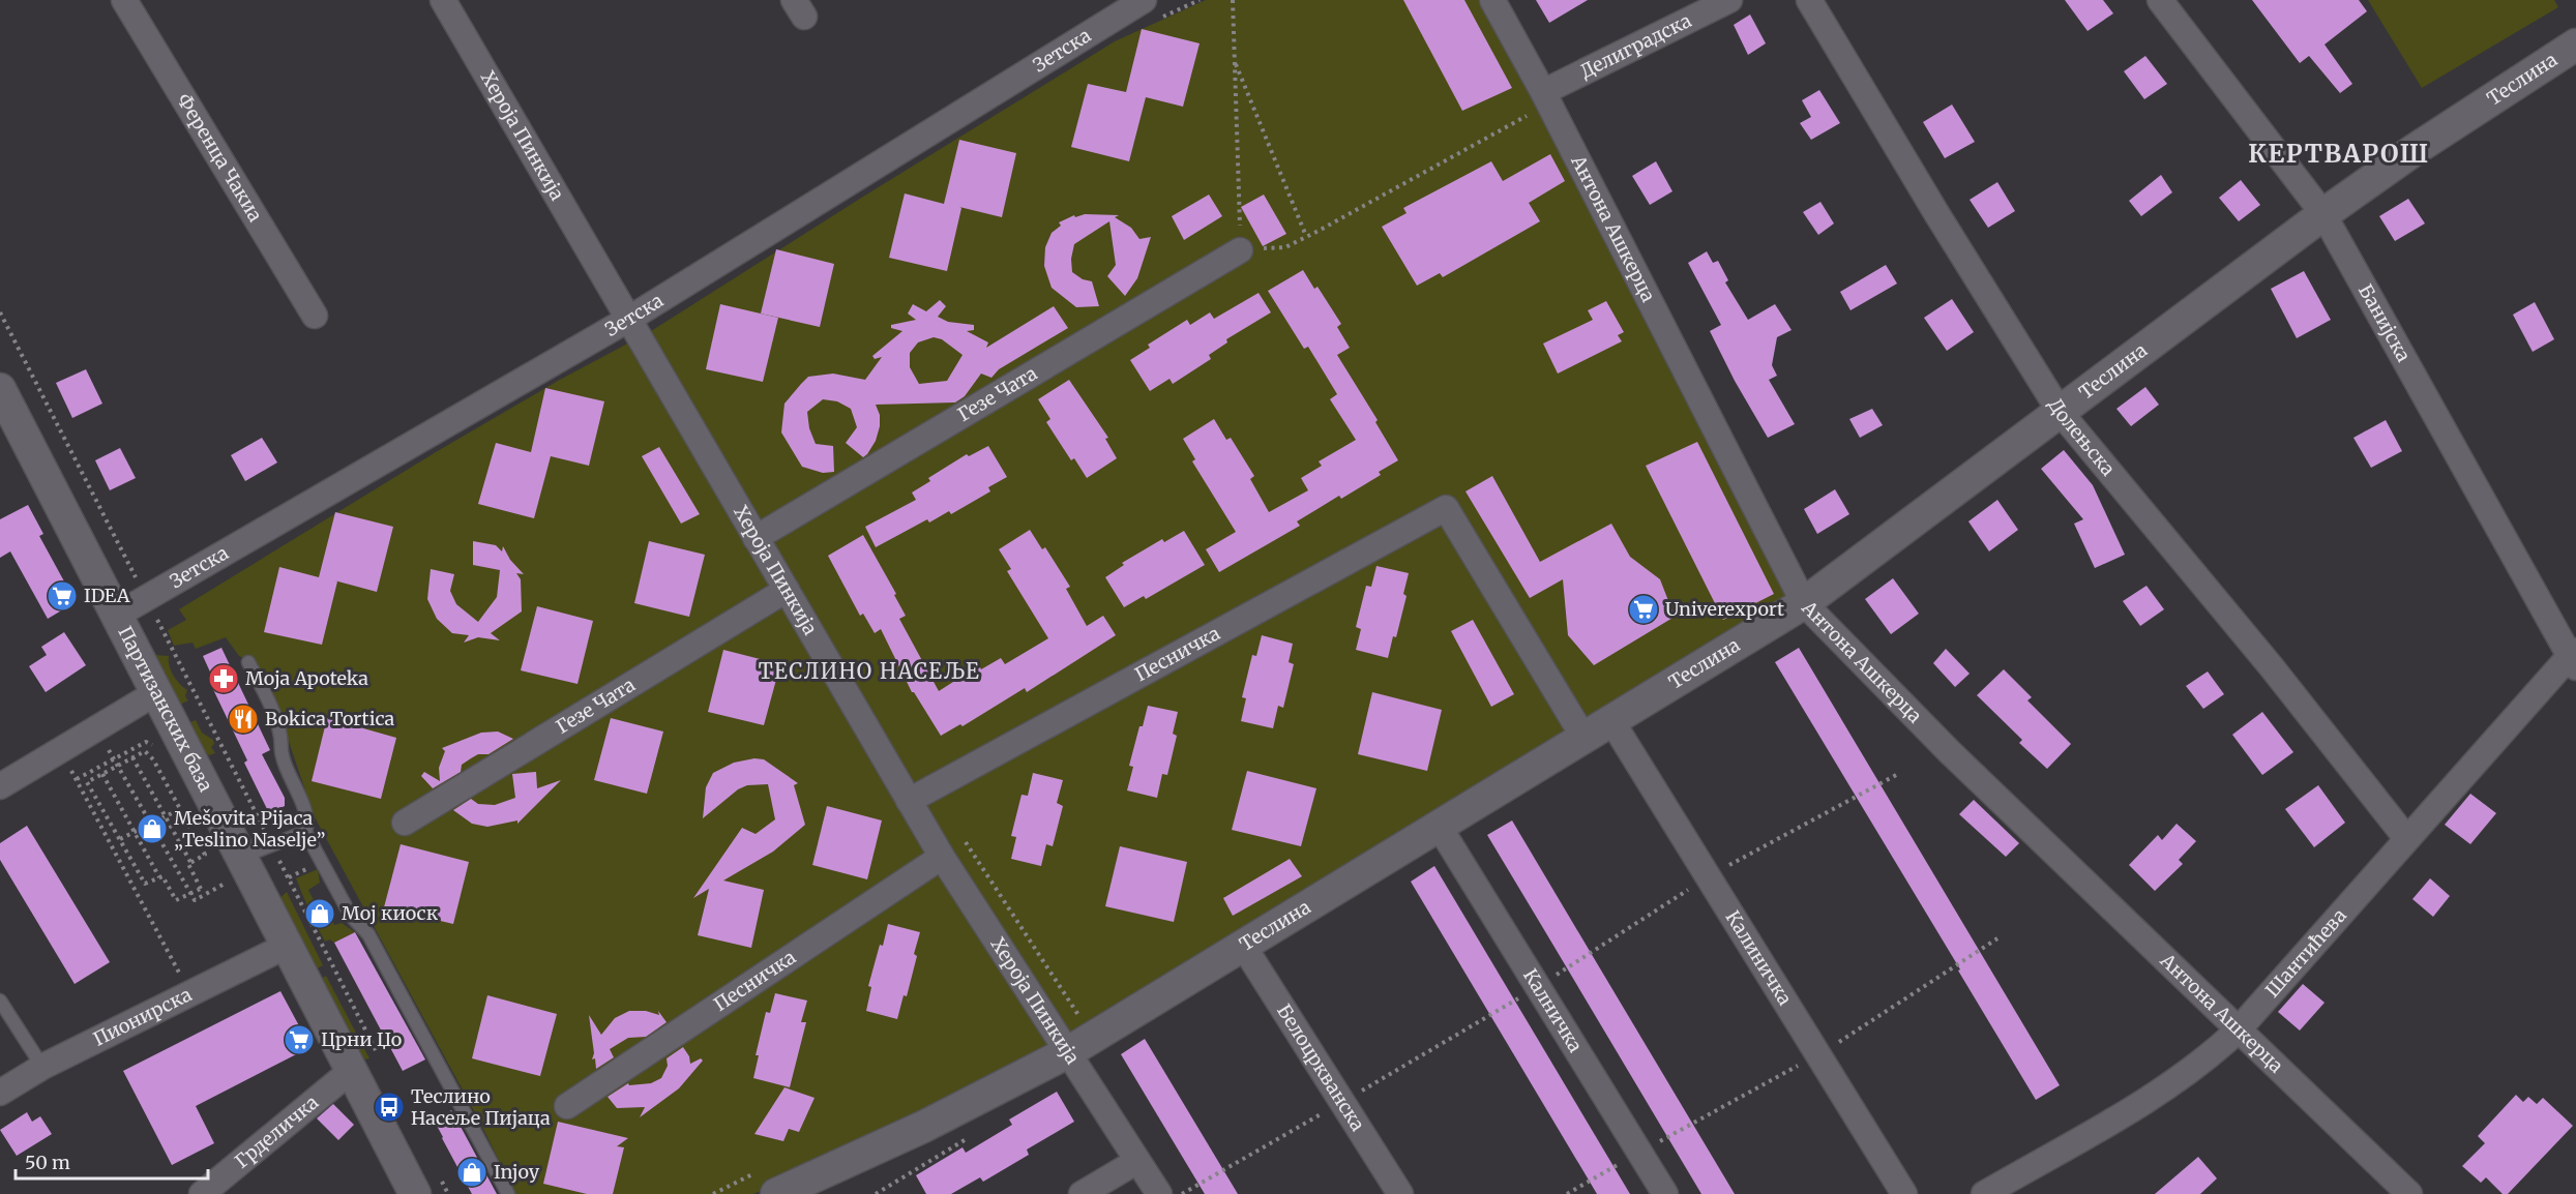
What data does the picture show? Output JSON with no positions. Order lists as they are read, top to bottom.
{
  "streets": {
    "street": [
      "Делиградска",
      "Зетска",
      "Теслина",
      "Хероја Пинкија",
      "Ференца Чакиа",
      "Антона Ашкерца",
      "Банијска",
      "Гезе Чата",
      "Долењска",
      "Песничка",
      "Партизанских база",
      "Шантићева",
      "Калиничка",
      "Калничка",
      "Пионирска",
      "Белоцркванска",
      "Грделичка"
    ]
  },
  "crossings": [
    ["Делиградска", "Антона Ашкерца"],
    ["Зетска", "Хероја Пинкија"],
    ["Зетска", "Партизанских база"],
    ["Теслина", "Хероја Пинкија"],
    ["Теслина", "Антона Ашкерца"],
    ["Теслина", "Банијска"],
    ["Теслина", "Долењска"],
    ["Теслина", "Песничка"],
    ["Теслина", "Калиничка"],
    ["Теслина", "Калничка"],
    ["Теслина", "Белоцркванска"],
    ["Хероја Пинкија", "Гезе Чата"],
    ["Хероја Пинкија", "Песничка"],
    ["Антона Ашкерца", "Шантићева"],
    ["Банијска", "Шантићева"],
    ["Долењска", "Шантићева"],
    ["Партизанских база", "Пионирска"],
    ["Партизанских база", "Грделичка"]
  ],
  "districts": ["КЕРТВАРОШ", "ТЕСЛИНО НАСЕЉЕ"],
  "places": {
    "supermarket": ["IDEA", "Univerexport", "Црни Џо"],
    "pharmacy": ["Moja Apoteka"],
    "restaurant": ["Bokica Tortica"],
    "shop": ["Mešovita Pijaca „Teslino Naselje”", "Мој киоск", "Injoy"],
    "bus stop": ["Теслино Насеље Пијаца"]
  },
  "scale_bar": "50 m"
}
